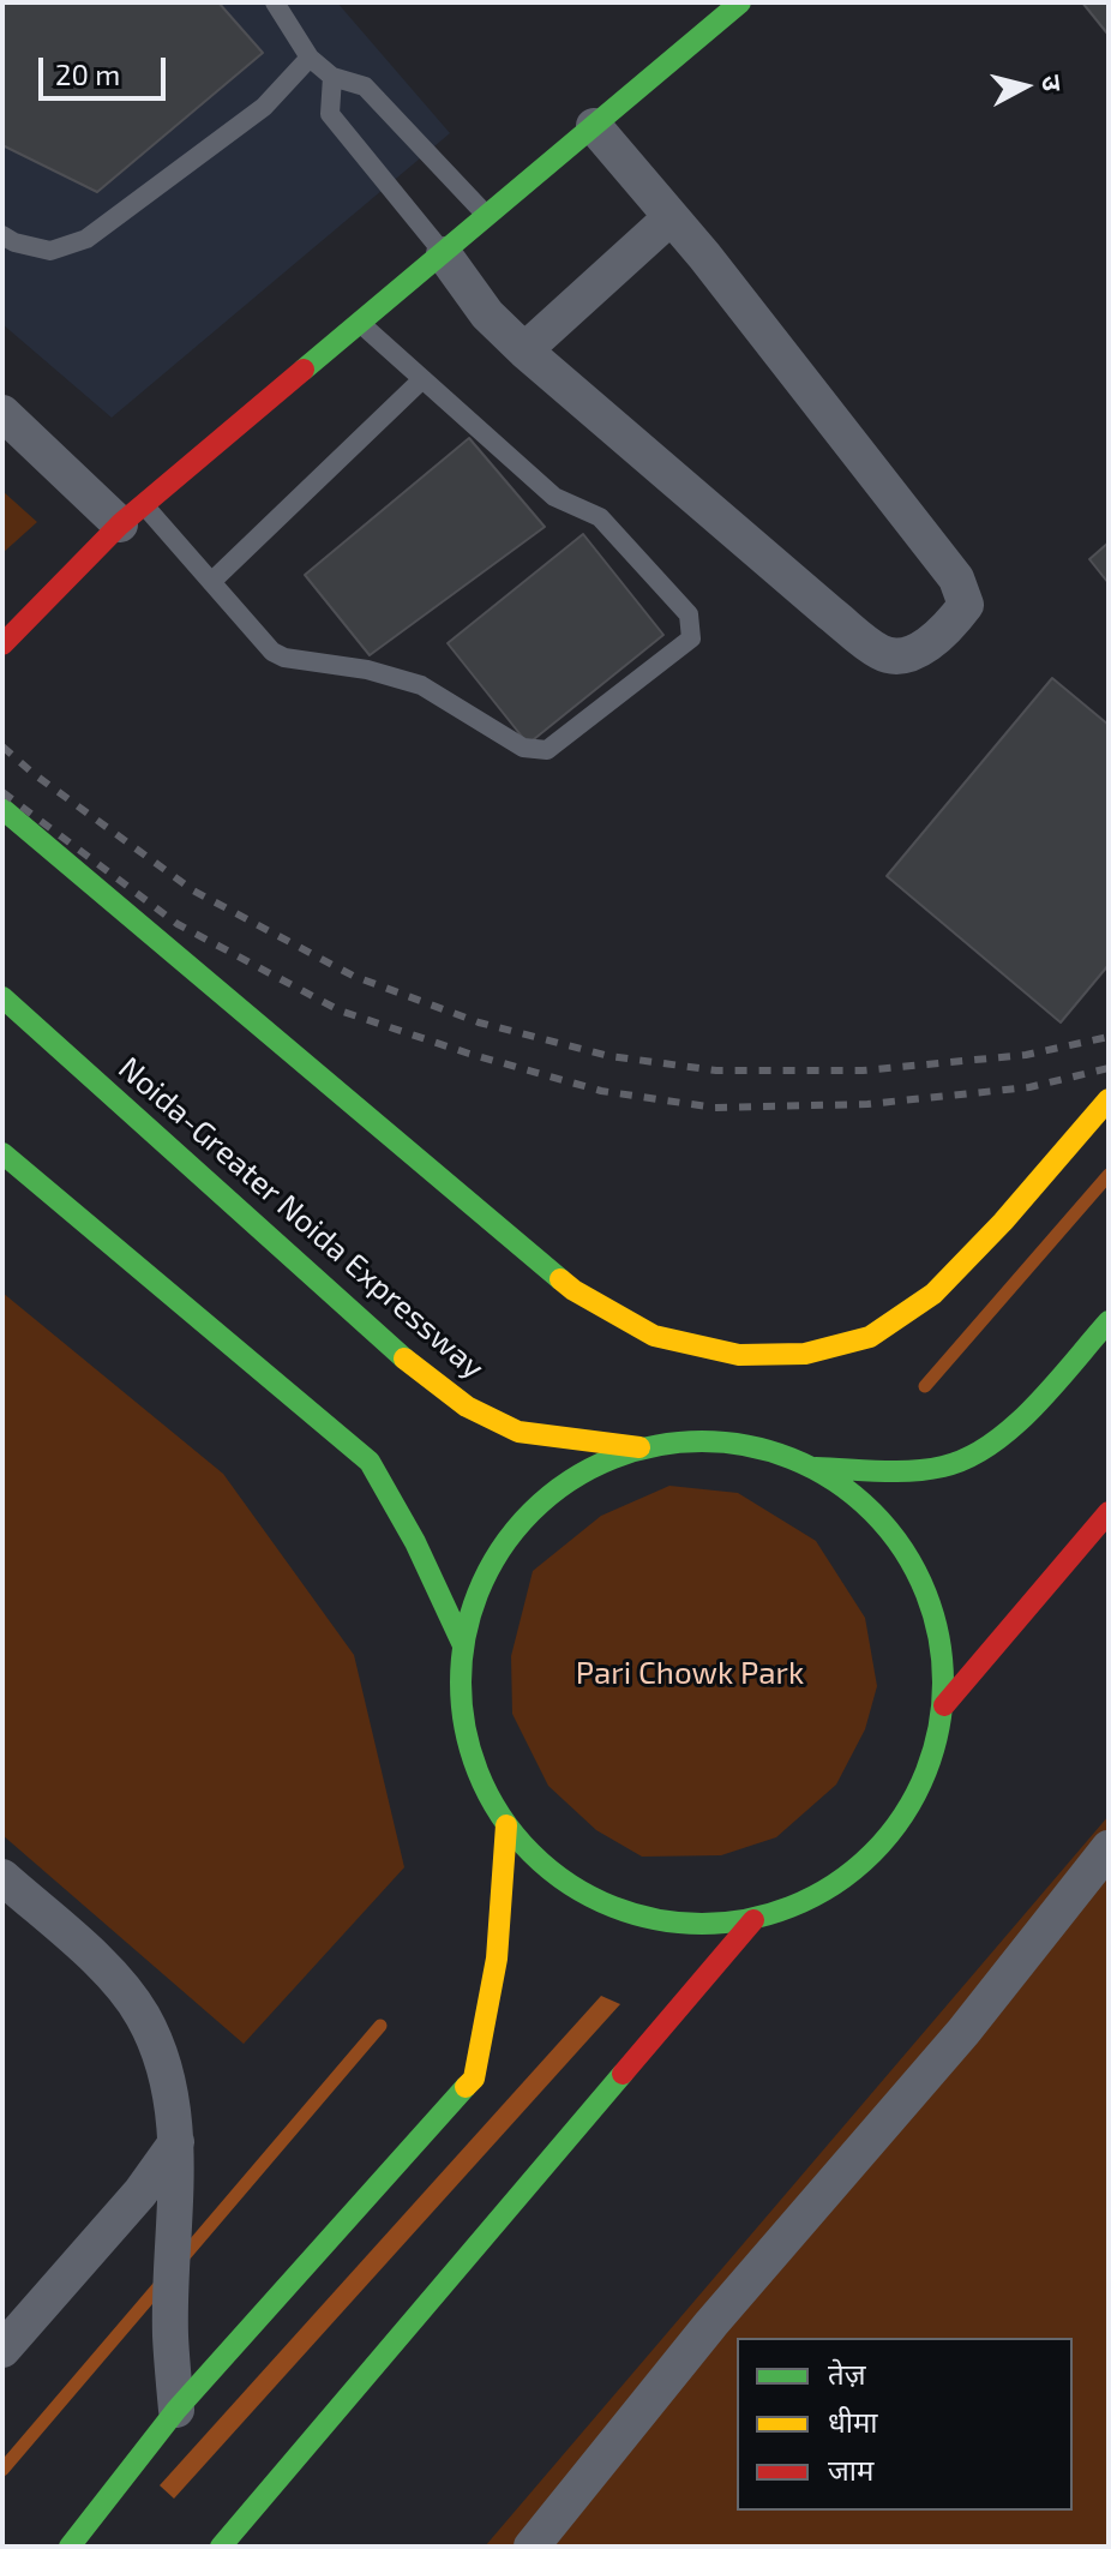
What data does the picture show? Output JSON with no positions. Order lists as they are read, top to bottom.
{
  "streets": {
    "main road": ["Noida-Greater Noida Expressway"]
  },
  "parks": ["Pari Chowk Park"],
  "legend": ["तेज़", "धीमा", "जाम"],
  "scale_bar": "20 m",
  "north": "right"
}
